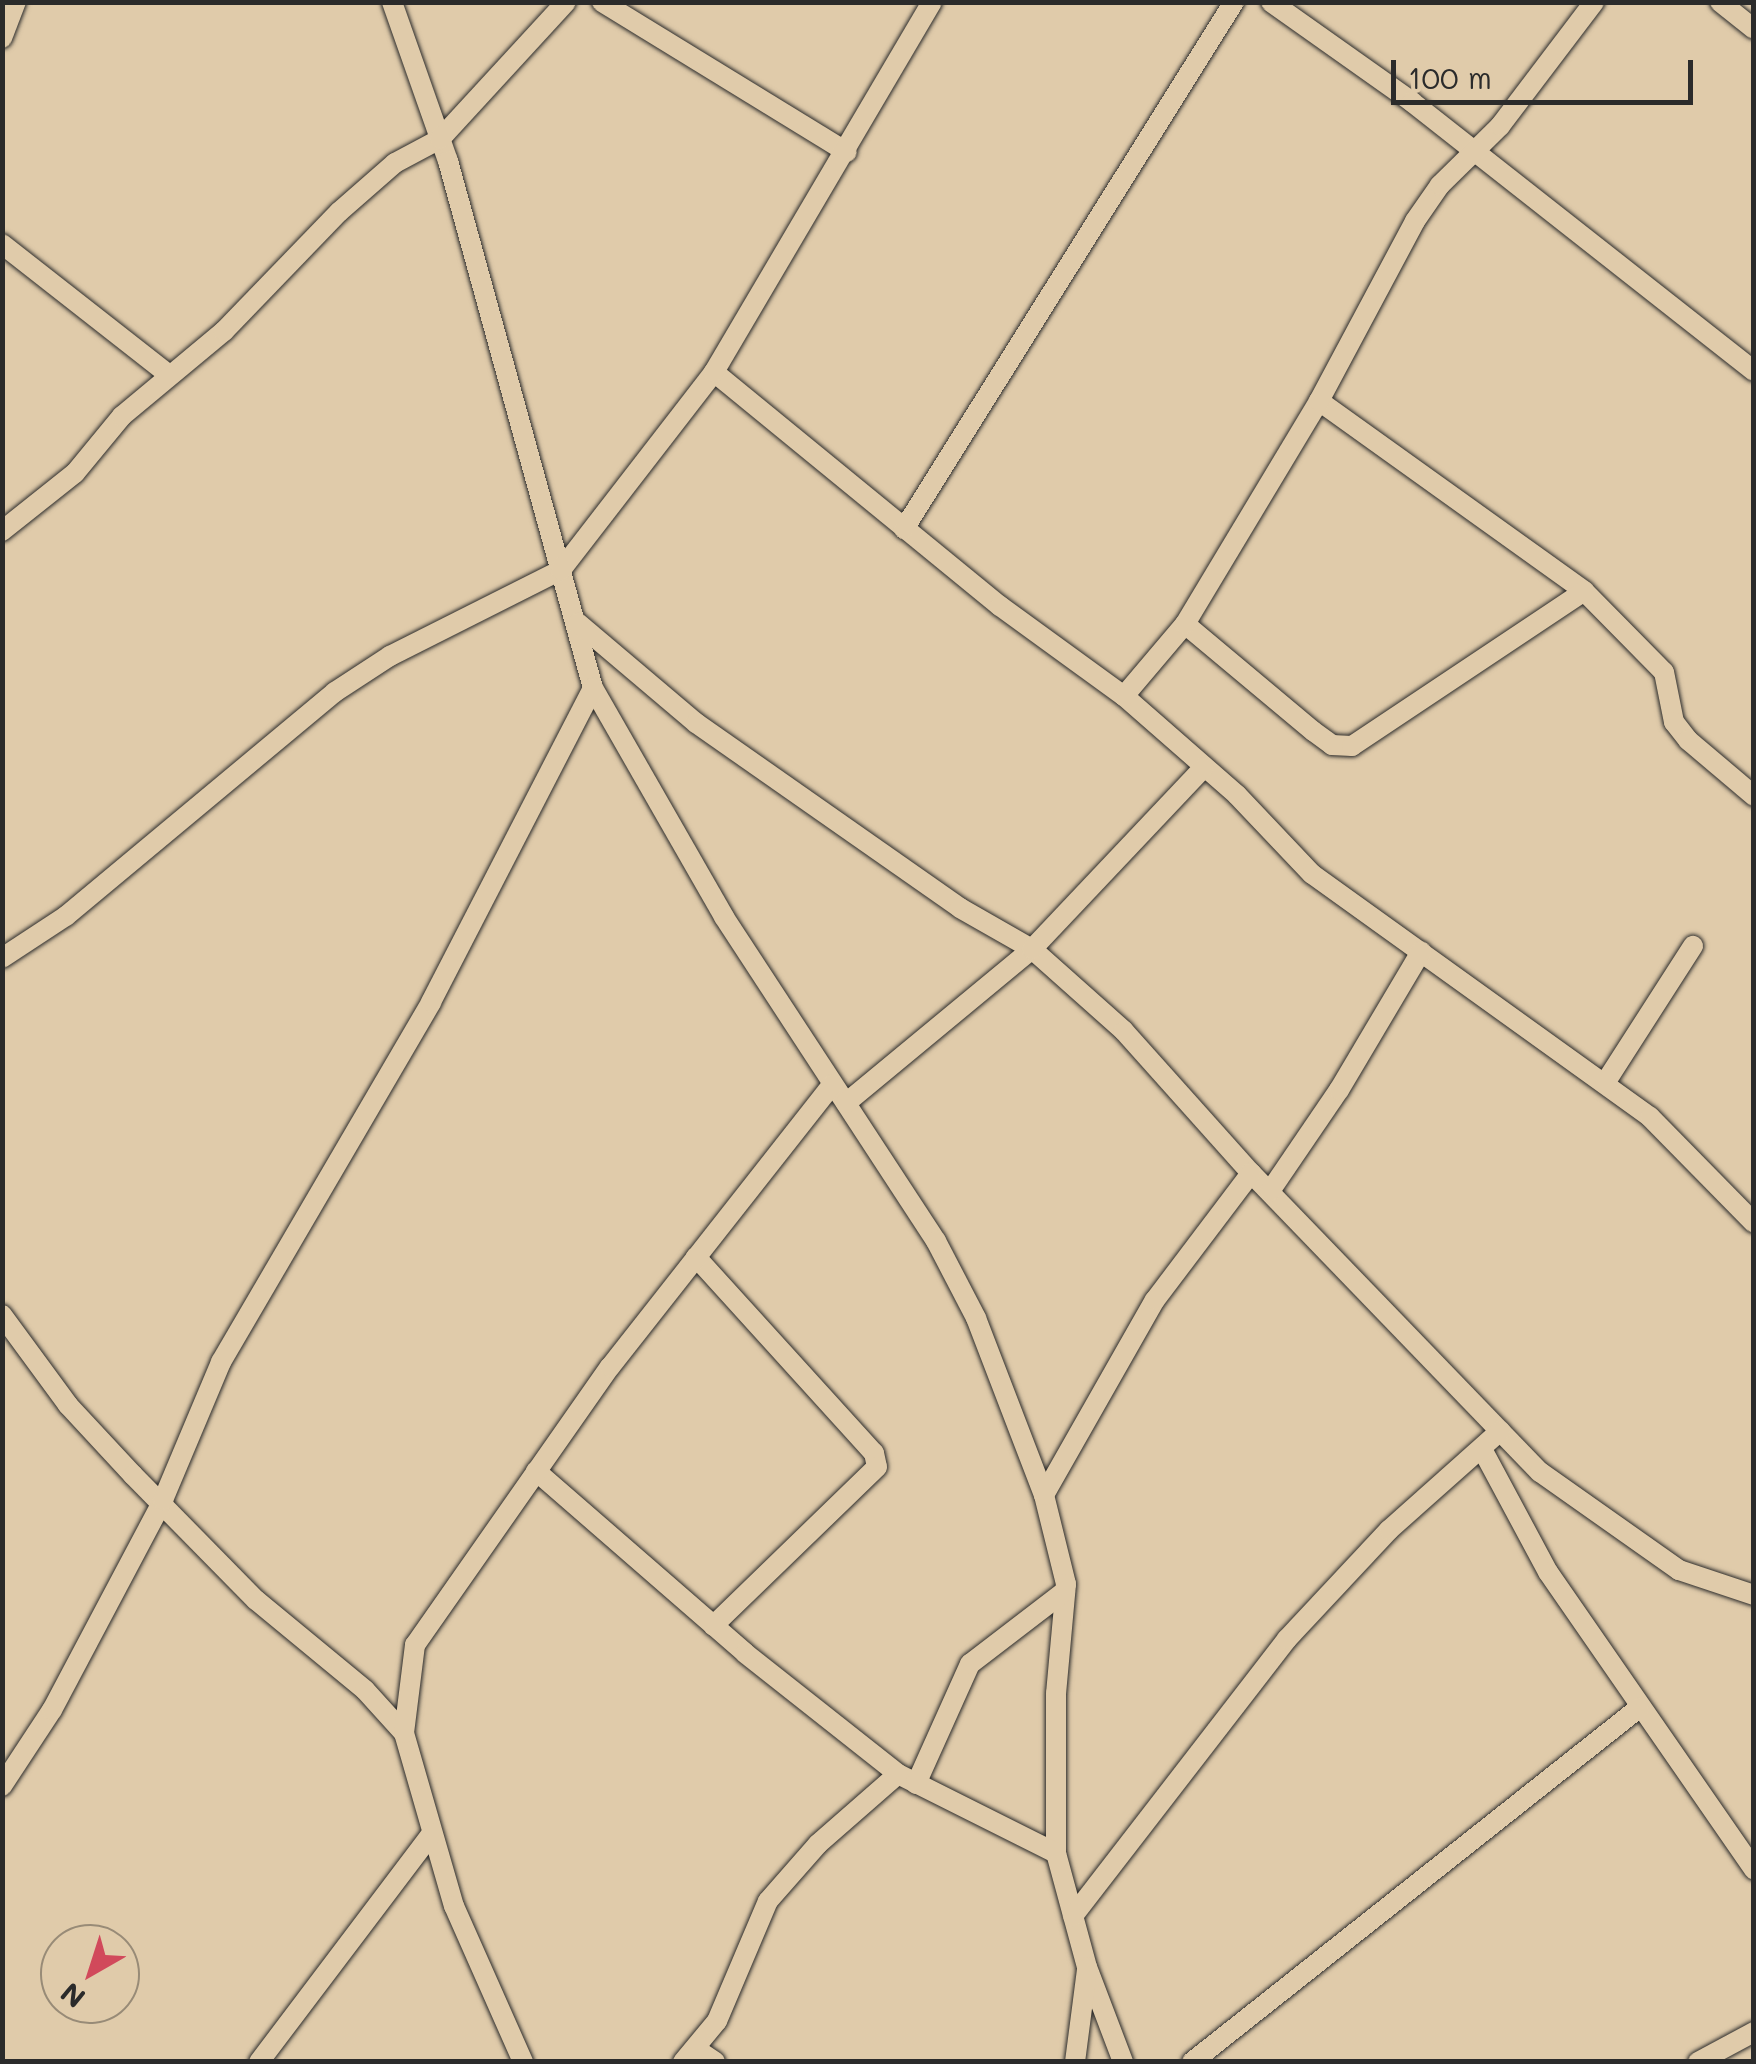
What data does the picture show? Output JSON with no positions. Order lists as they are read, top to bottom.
{
  "scale_bar": "100 m",
  "north": "bottom left"
}
